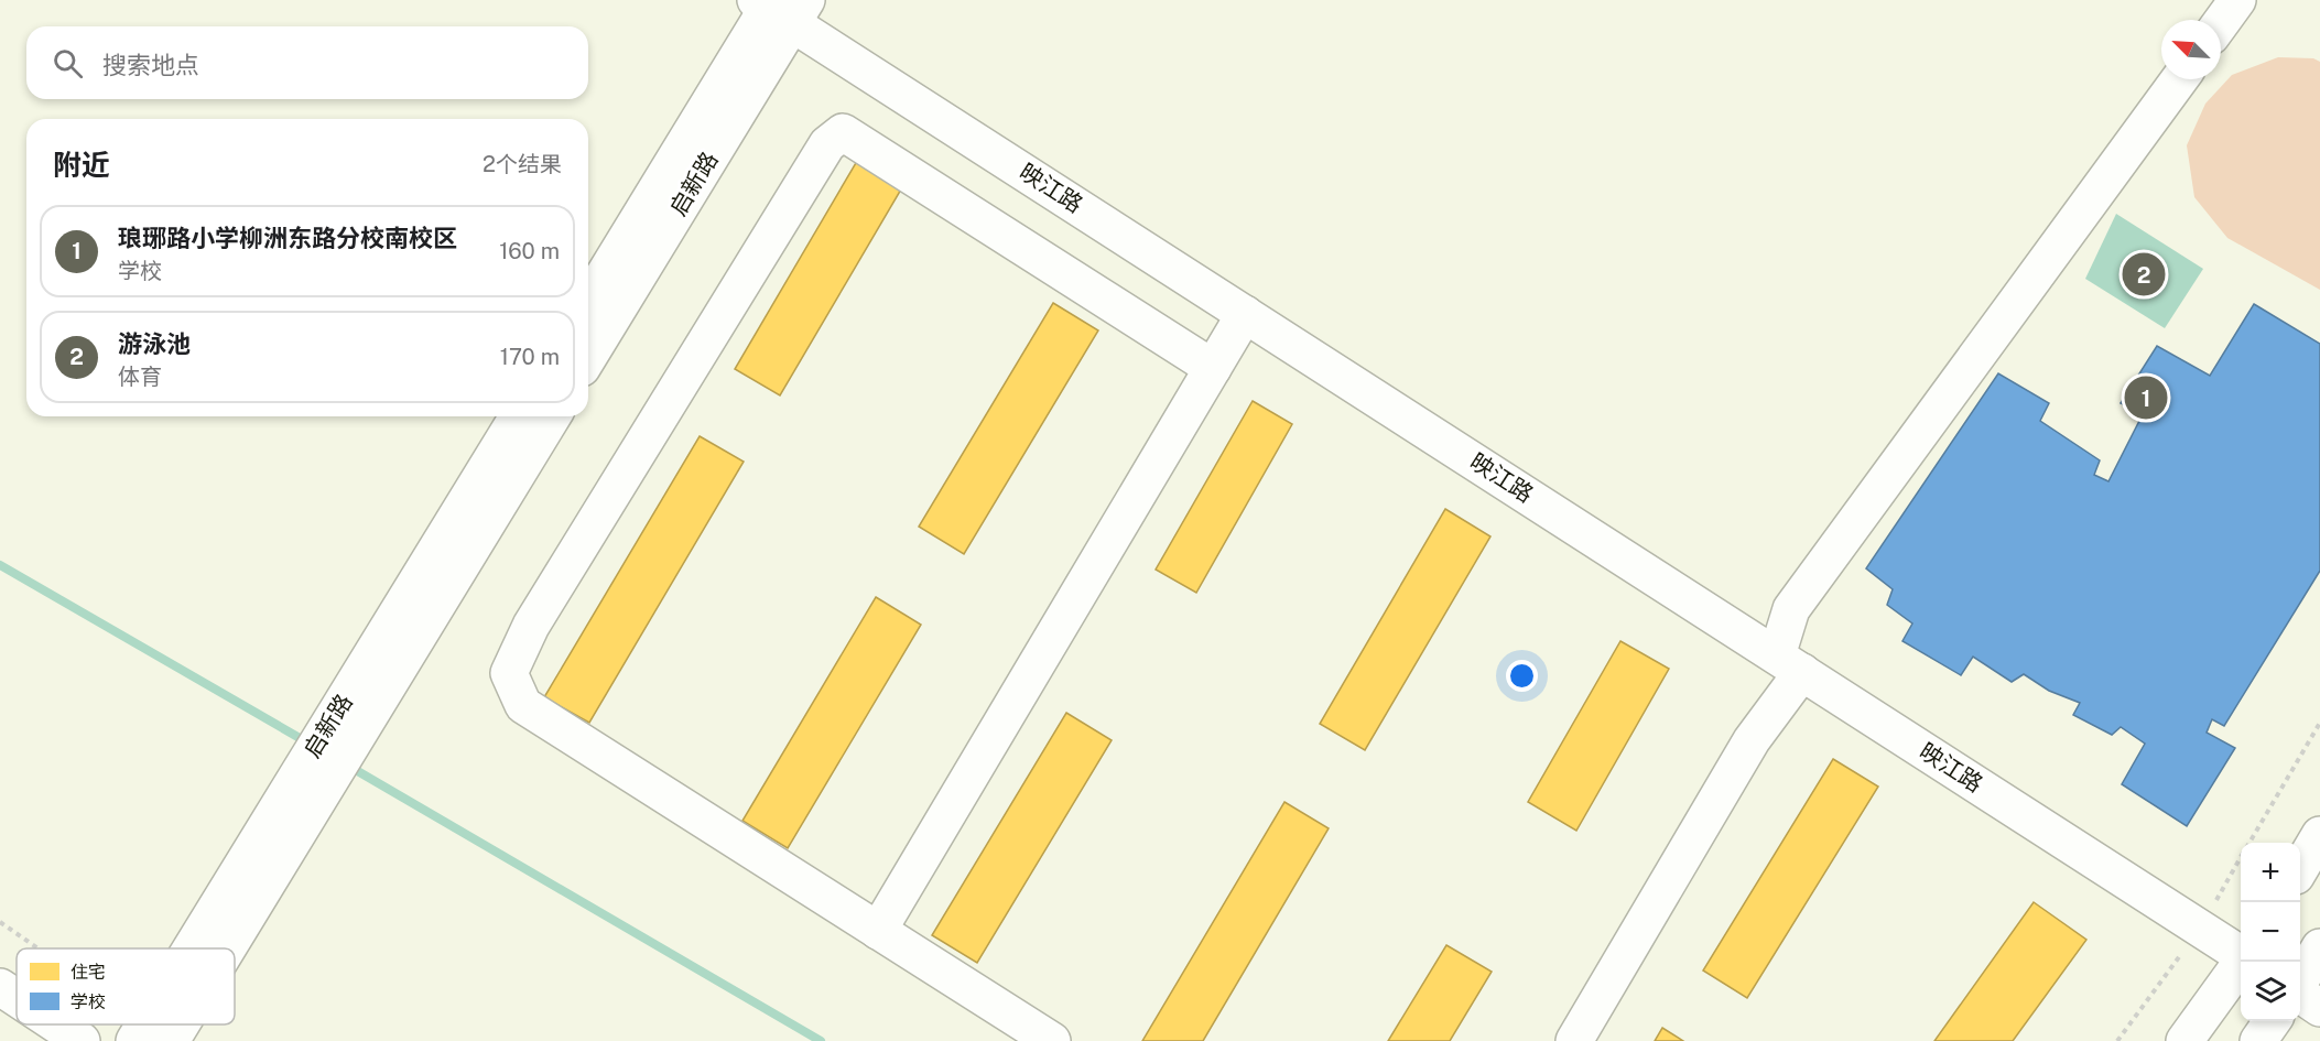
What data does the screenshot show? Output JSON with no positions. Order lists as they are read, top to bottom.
{
  "streets": {
    "street": ["启新路", "映江路"]
  },
  "crossings": [
    ["启新路", "映江路"]
  ],
  "legend": ["住宅", "学校"],
  "north": "top left",
  "page": {
    "search": "搜索地点",
    "heading": ["附近", "2个结果"],
    "list": [
      {
        "mark": "1",
        "name": "琅琊路小学柳洲东路分校南校区",
        "note": "学校",
        "value": "160 m"
      },
      {
        "mark": "2",
        "name": "游泳池",
        "note": "体育",
        "value": "170 m"
      }
    ],
    "pins": ["2", "1"],
    "map_buttons": ["+", "−"]
  }
}
